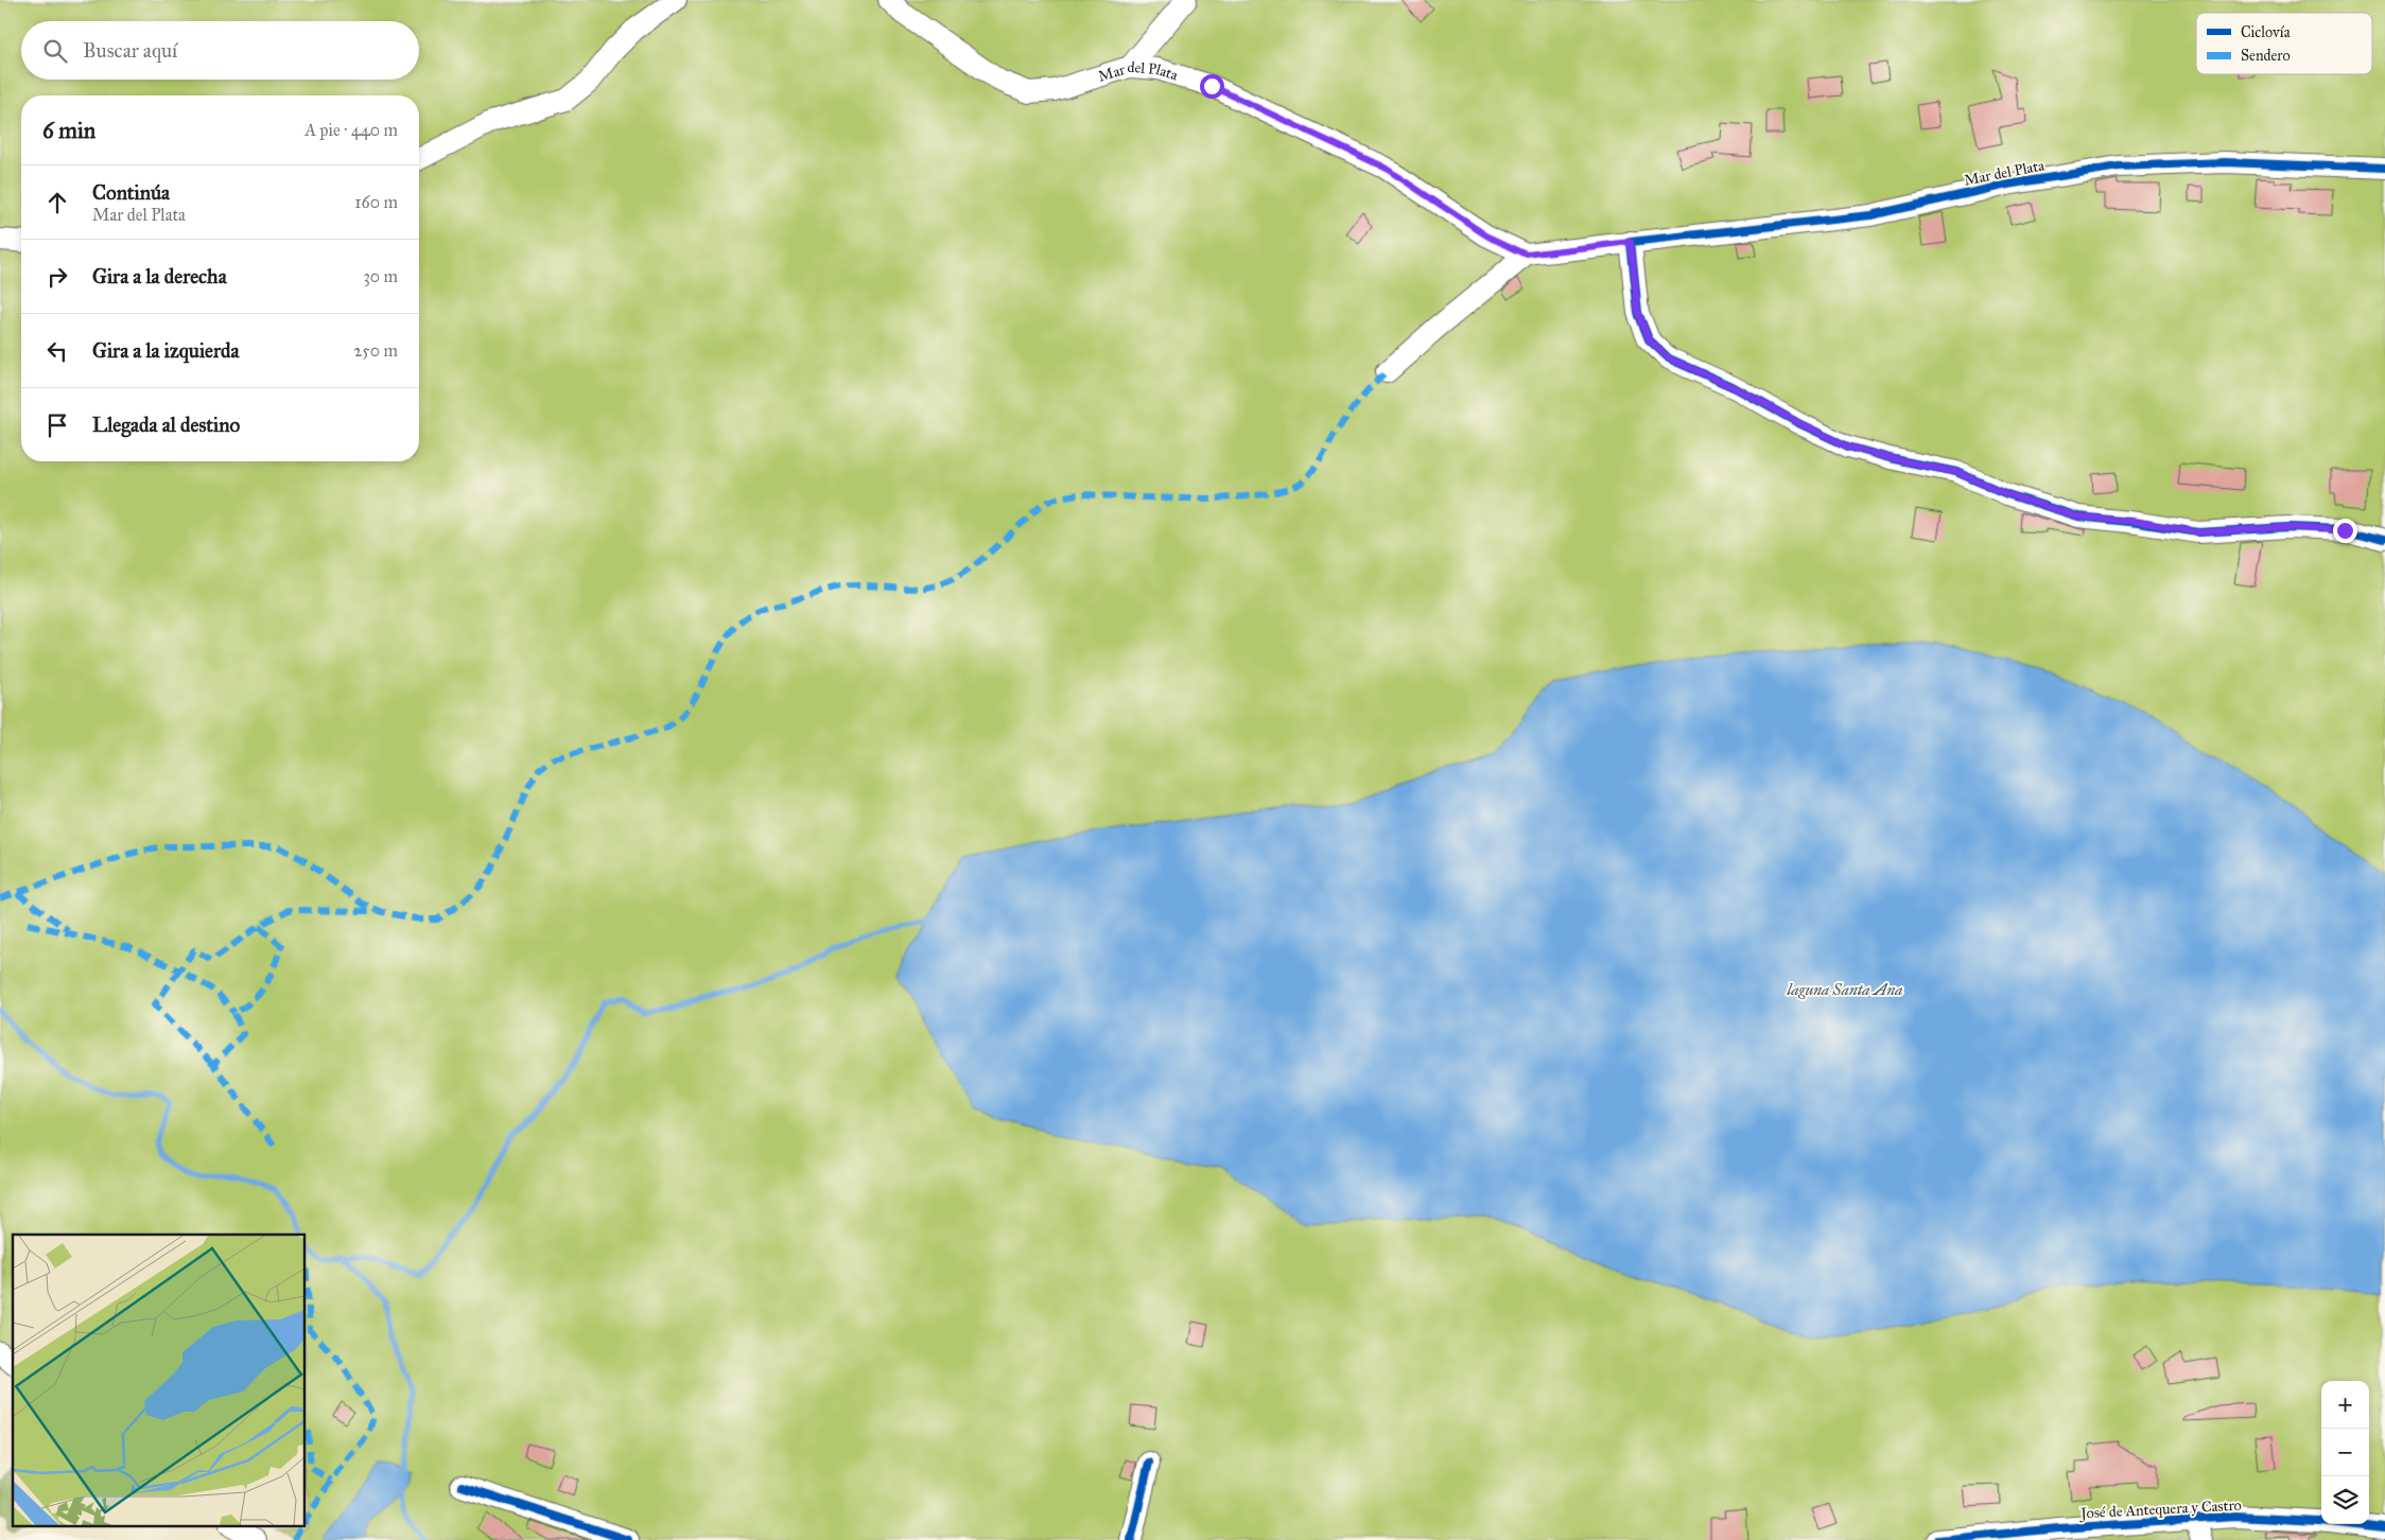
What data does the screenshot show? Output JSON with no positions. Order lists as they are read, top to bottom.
{
  "streets": {
    "street": ["Mar del Plata", "José de Antequera y Castro"]
  },
  "water": ["laguna Santa Ana"],
  "legend": ["Ciclovía", "Sendero"],
  "page": {
    "search": "Buscar aquí",
    "heading": ["6 min", "A pie · 440 m"],
    "list": [
      ["Continúa", "Mar del Plata", "160 m"],
      ["Gira a la derecha", "30 m"],
      ["Gira a la izquierda", "250 m"],
      "Llegada al destino"
    ],
    "map_buttons": ["+", "−"]
  }
}
